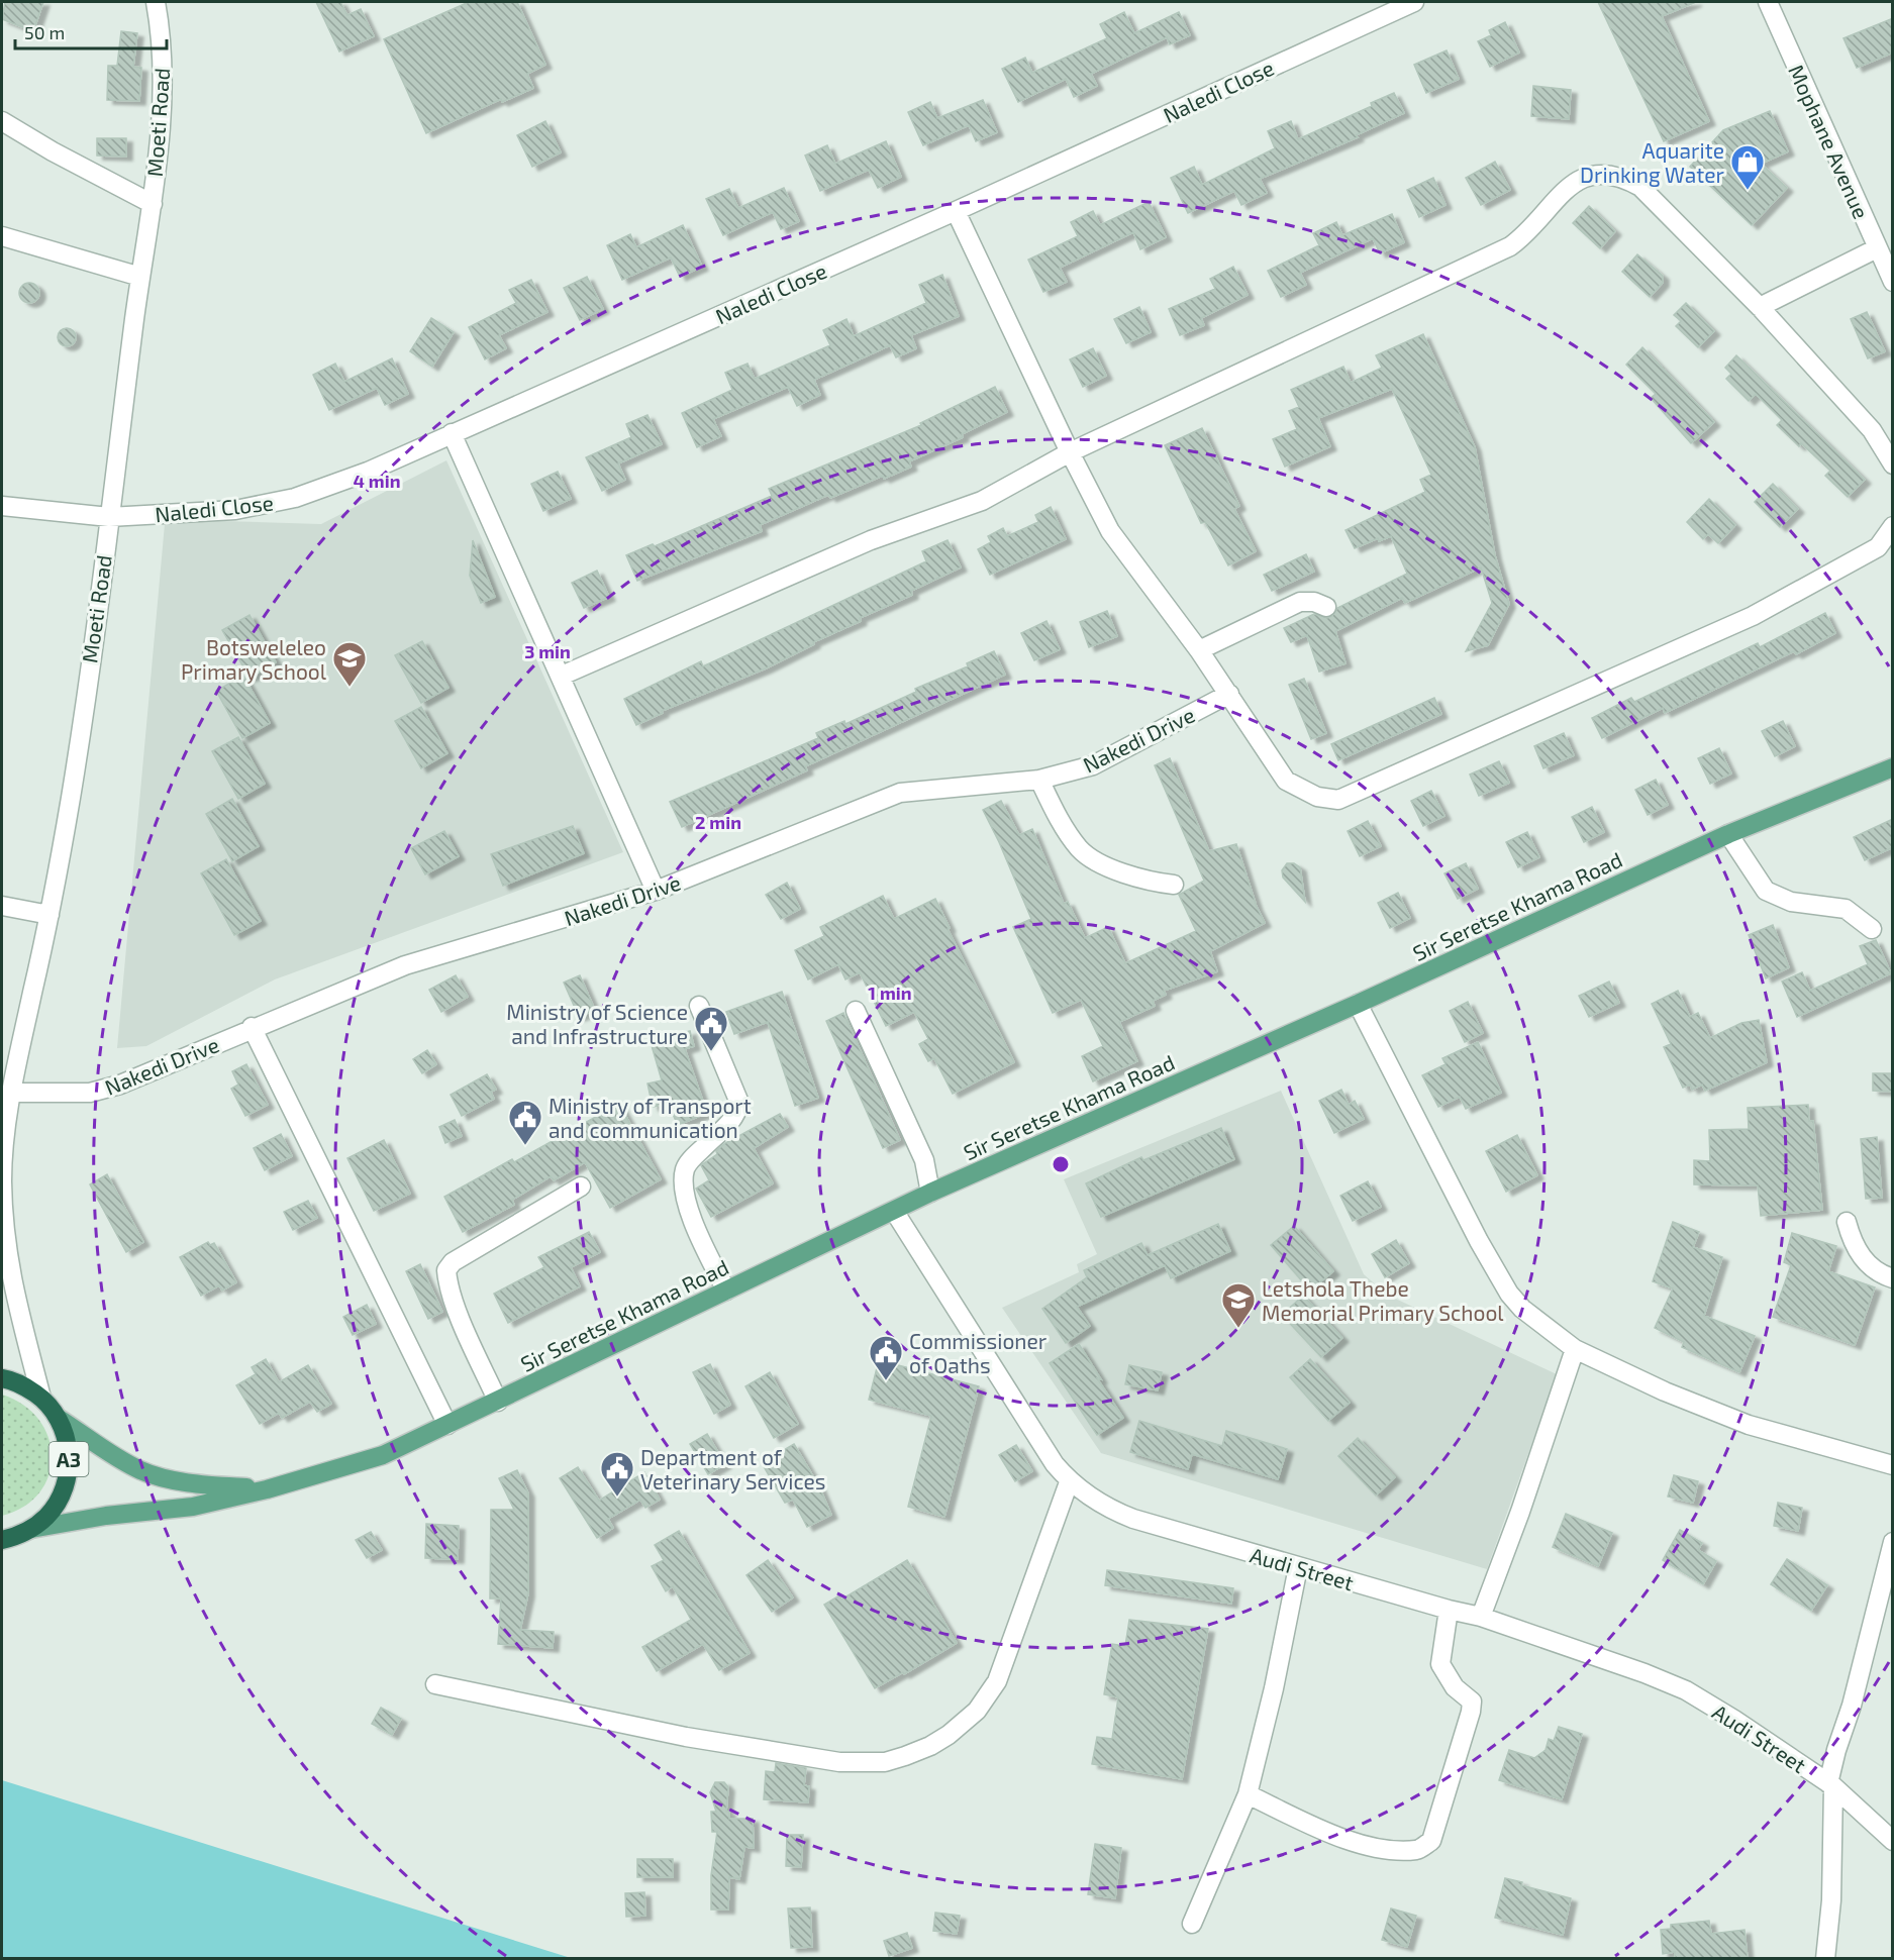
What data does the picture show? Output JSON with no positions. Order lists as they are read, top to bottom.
{
  "streets": {
    "highway": ["A3"],
    "main road": ["Sir Seretse Khama Road"],
    "street": [
      "Naledi Close",
      "Moeti Road",
      "Mophane Avenue",
      "Nakedi Drive",
      "Audi Street"
    ]
  },
  "crossings": [
    ["Naledi Close", "Moeti Road"],
    ["Moeti Road", "Nakedi Drive"],
    ["Moeti Road", "A3"],
    ["Sir Seretse Khama Road", "A3"],
    ["Sir Seretse Khama Road", "Audi Street"]
  ],
  "places": {
    "shop": ["Aquarite Drinking Water"],
    "school or university": ["Botsweleleo Primary School", "Letshola Thebe Memorial Primary School"],
    "public building": [
      "Ministry of Science and Infrastructure",
      "Ministry of Transport and communication",
      "Commissioner of Oaths",
      "Department of Veterinary Services"
    ]
  },
  "scale_bar": "50 m",
  "rings": [
    "4 min",
    "3 min",
    "2 min",
    "1 min"
  ]
}
